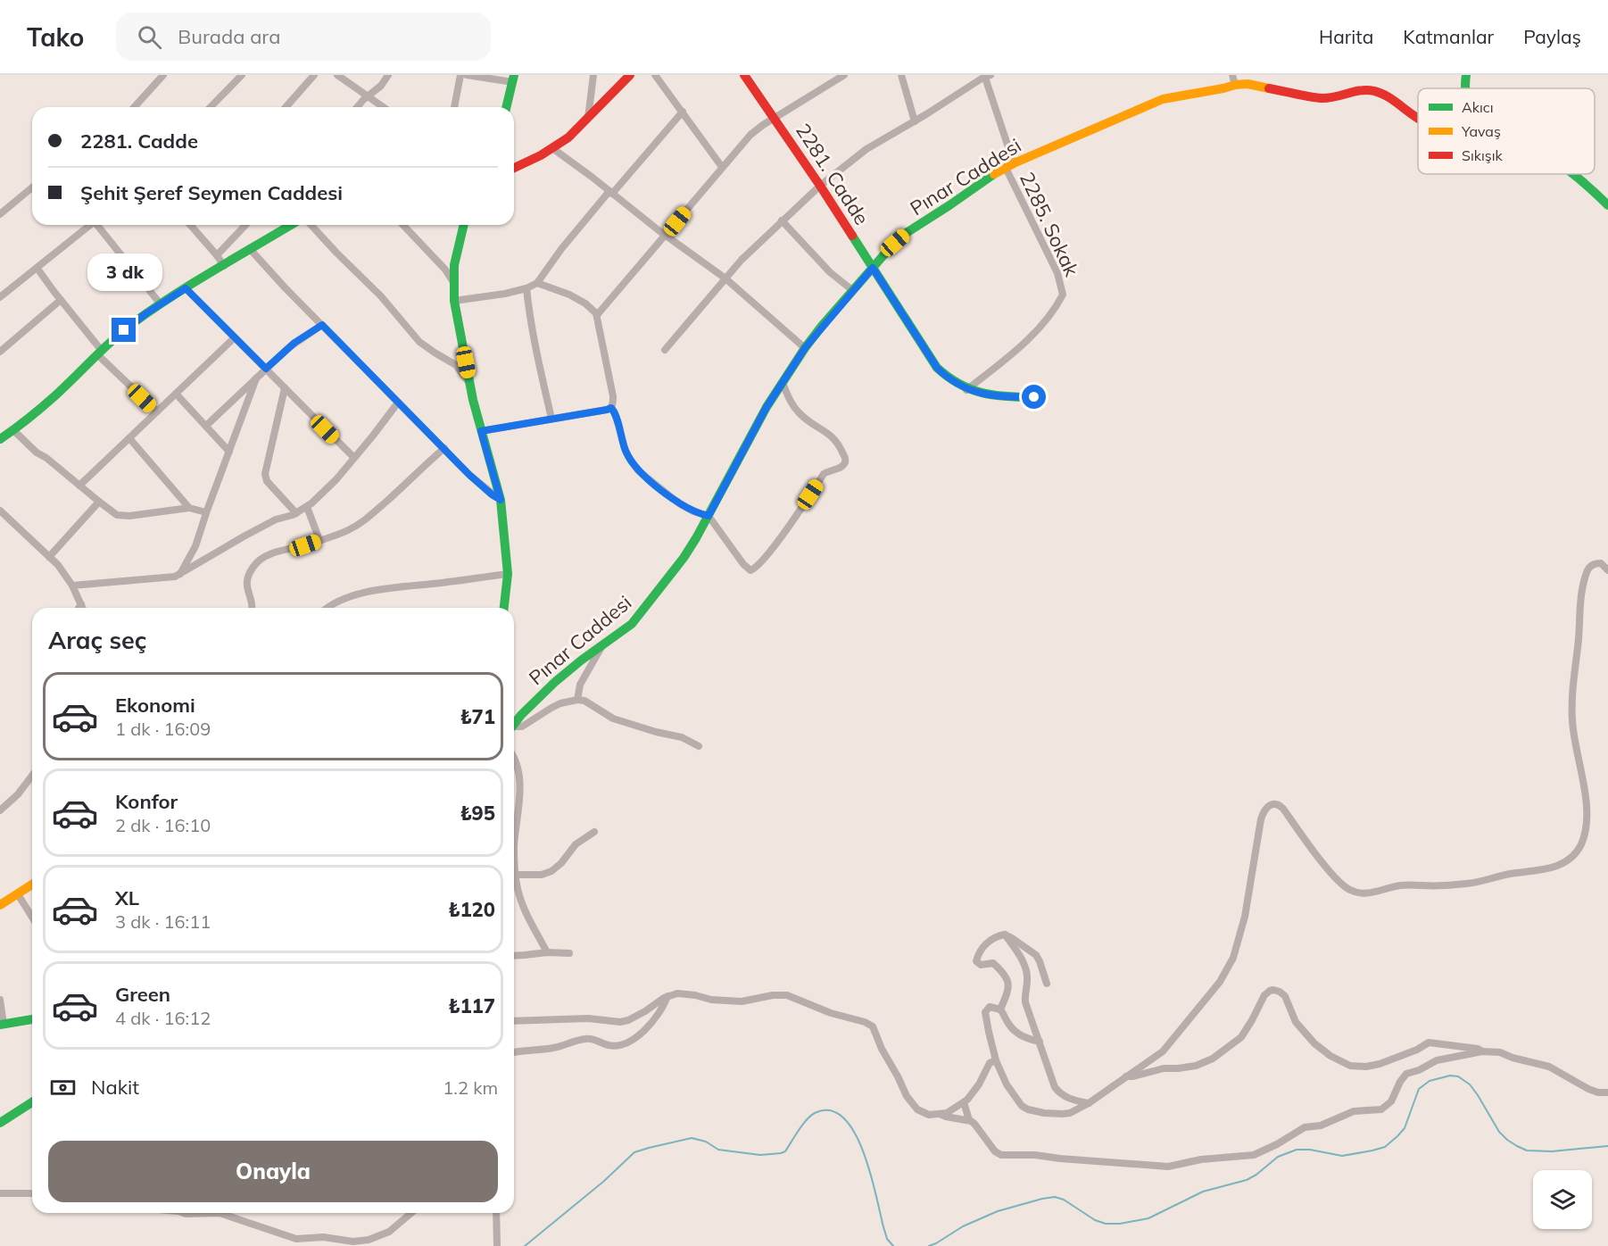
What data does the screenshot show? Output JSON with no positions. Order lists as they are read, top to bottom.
{
  "streets": {
    "street": ["2281. Cadde", "Pınar Caddesi", "2285. Sokak"]
  },
  "crossings": [
    ["2281. Cadde", "Pınar Caddesi"],
    ["2281. Cadde", "2285. Sokak"],
    ["Pınar Caddesi", "2285. Sokak"]
  ],
  "legend": ["Akıcı", "Yavaş", "Sıkışık"],
  "page": {
    "header": "Tako",
    "search": "Burada ara",
    "nav": ["Harita", "Katmanlar", "Paylaş"],
    "banner": ["2281. Cadde", "Şehit Şeref Seymen Caddesi"],
    "bubble": "3 dk",
    "heading": "Araç seç",
    "list": [
      {
        "name": "Ekonomi",
        "note": "1 dk · 16:09",
        "value": "₺71"
      },
      {
        "name": "Konfor",
        "note": "2 dk · 16:10",
        "value": "₺95"
      },
      {
        "name": "XL",
        "note": "3 dk · 16:11",
        "value": "₺120"
      },
      {
        "name": "Green",
        "note": "4 dk · 16:12",
        "value": "₺117"
      }
    ],
    "pay": ["Nakit", "1.2 km"],
    "buttons": "Onayla"
  }
}
